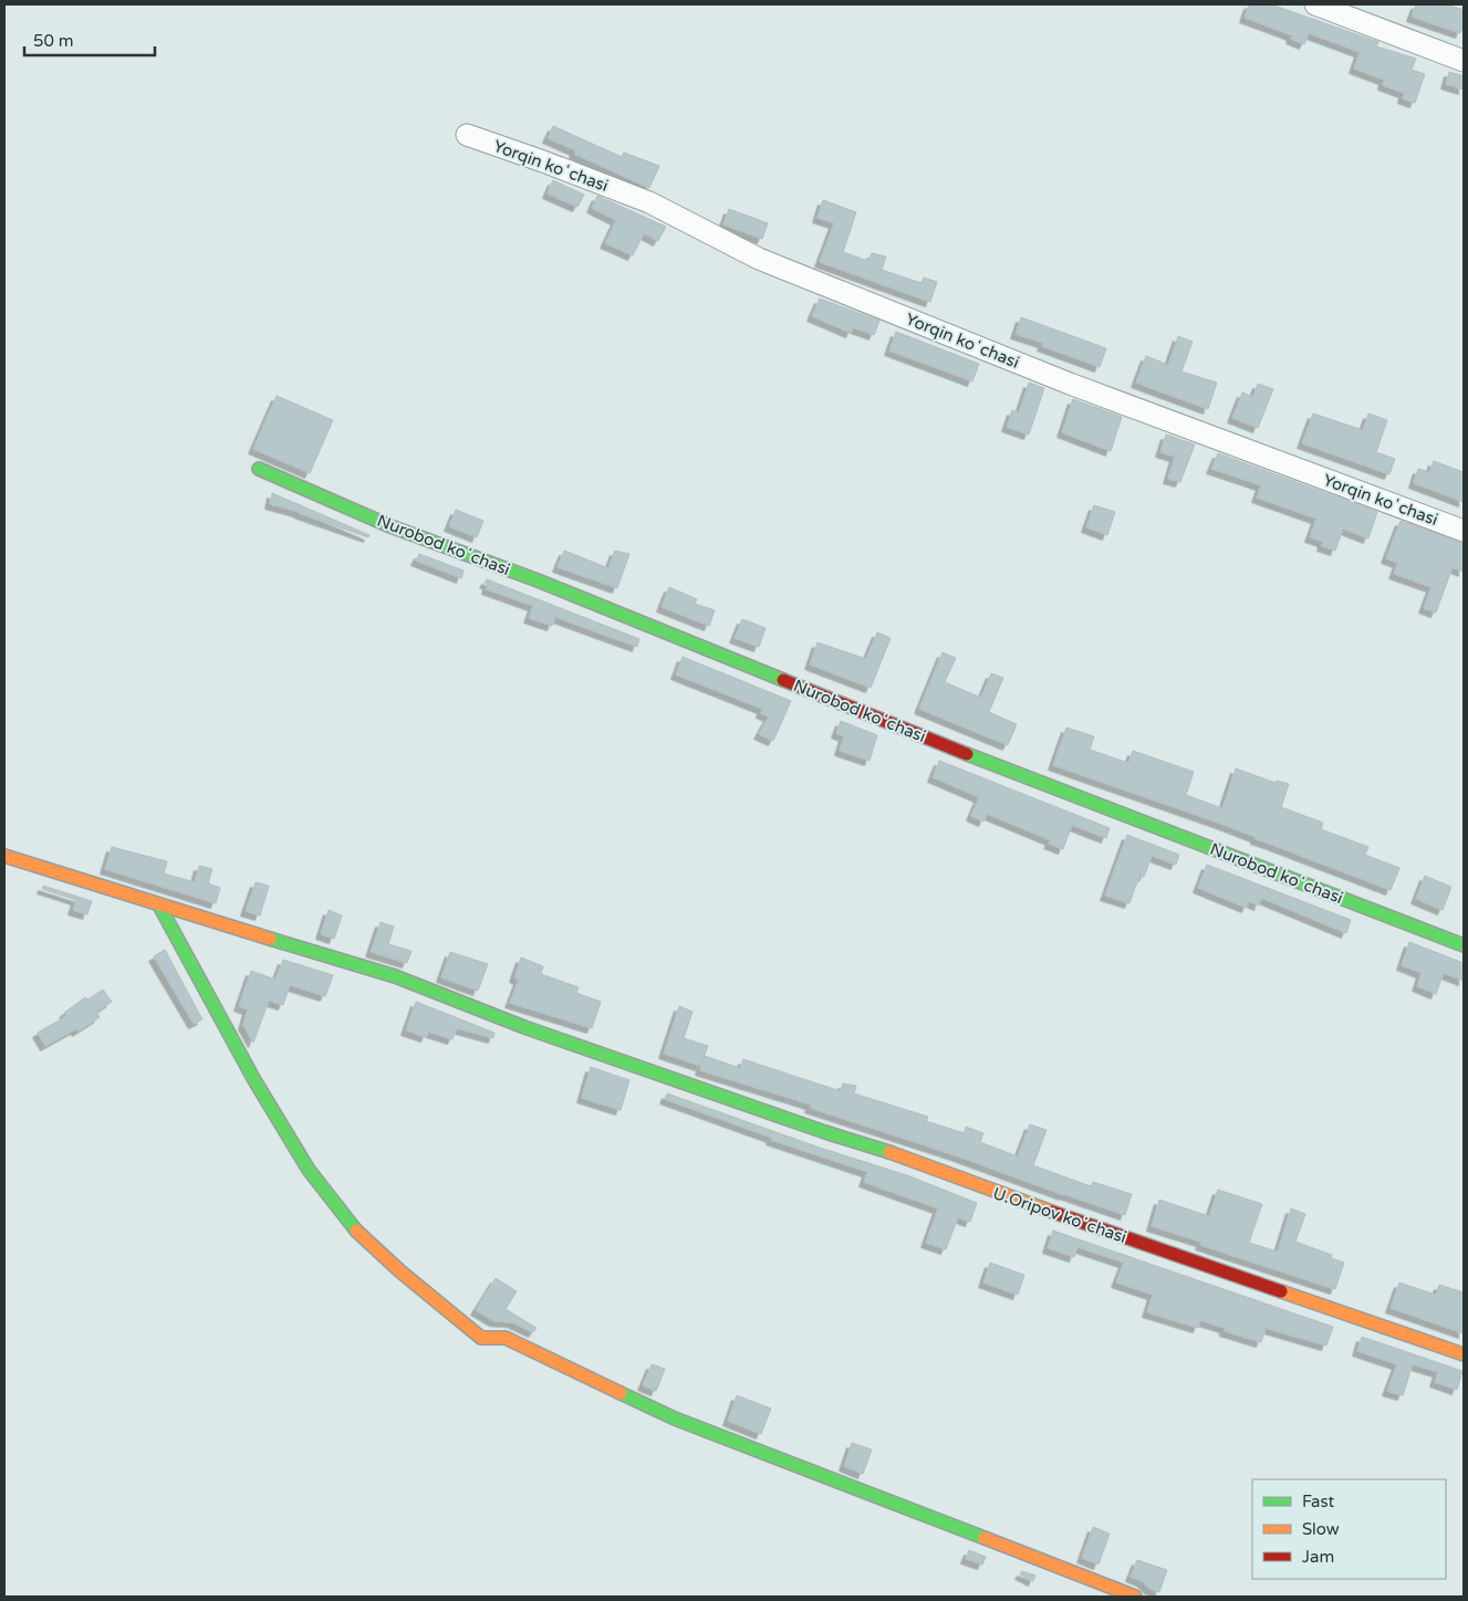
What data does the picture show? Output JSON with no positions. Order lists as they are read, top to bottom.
{
  "streets": {
    "street": ["Yorqin koʻchasi", "Nurobod koʻchasi", "U.Oripov koʻchasi"]
  },
  "legend": ["Fast", "Slow", "Jam"],
  "scale_bar": "50 m"
}
